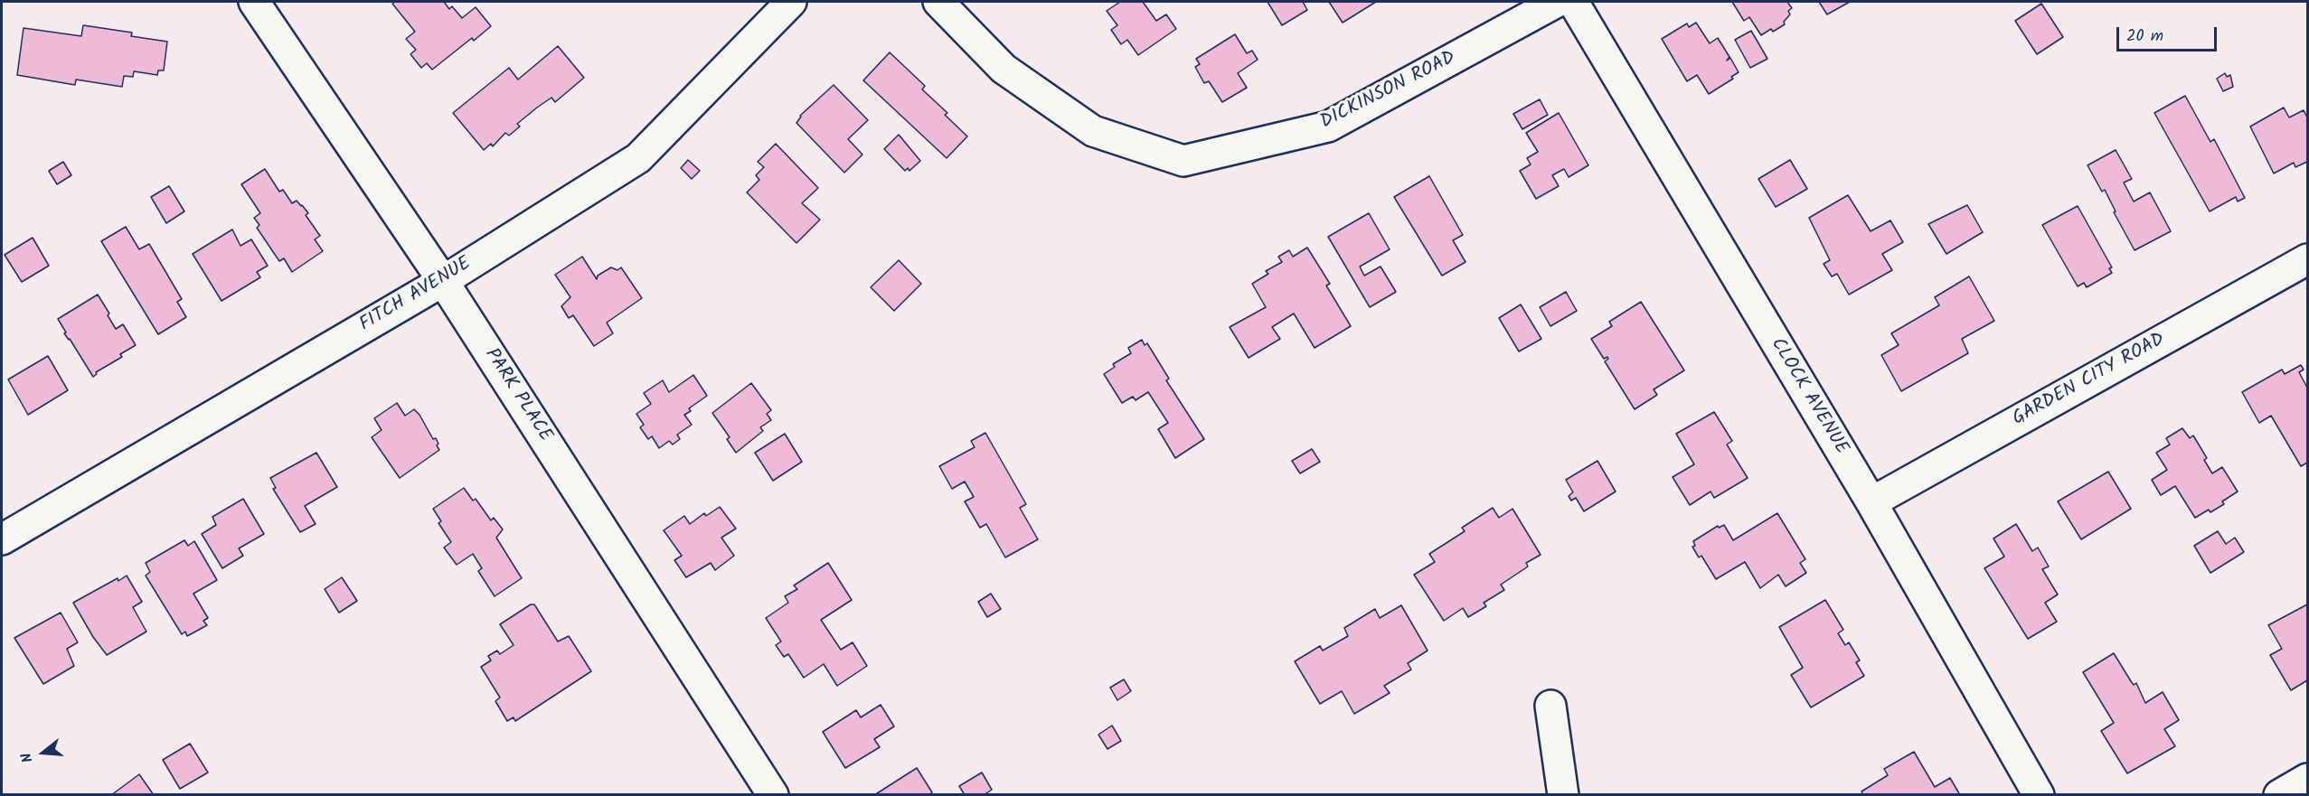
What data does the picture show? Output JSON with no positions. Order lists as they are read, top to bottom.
{
  "streets": {
    "street": [
      "DICKINSON ROAD",
      "FITCH AVENUE",
      "GARDEN CITY ROAD",
      "PARK PLACE",
      "CLOCK AVENUE"
    ]
  },
  "crossings": [
    ["FITCH AVENUE", "PARK PLACE"],
    ["GARDEN CITY ROAD", "CLOCK AVENUE"]
  ],
  "scale_bar": "20 m",
  "north": "left"
}
